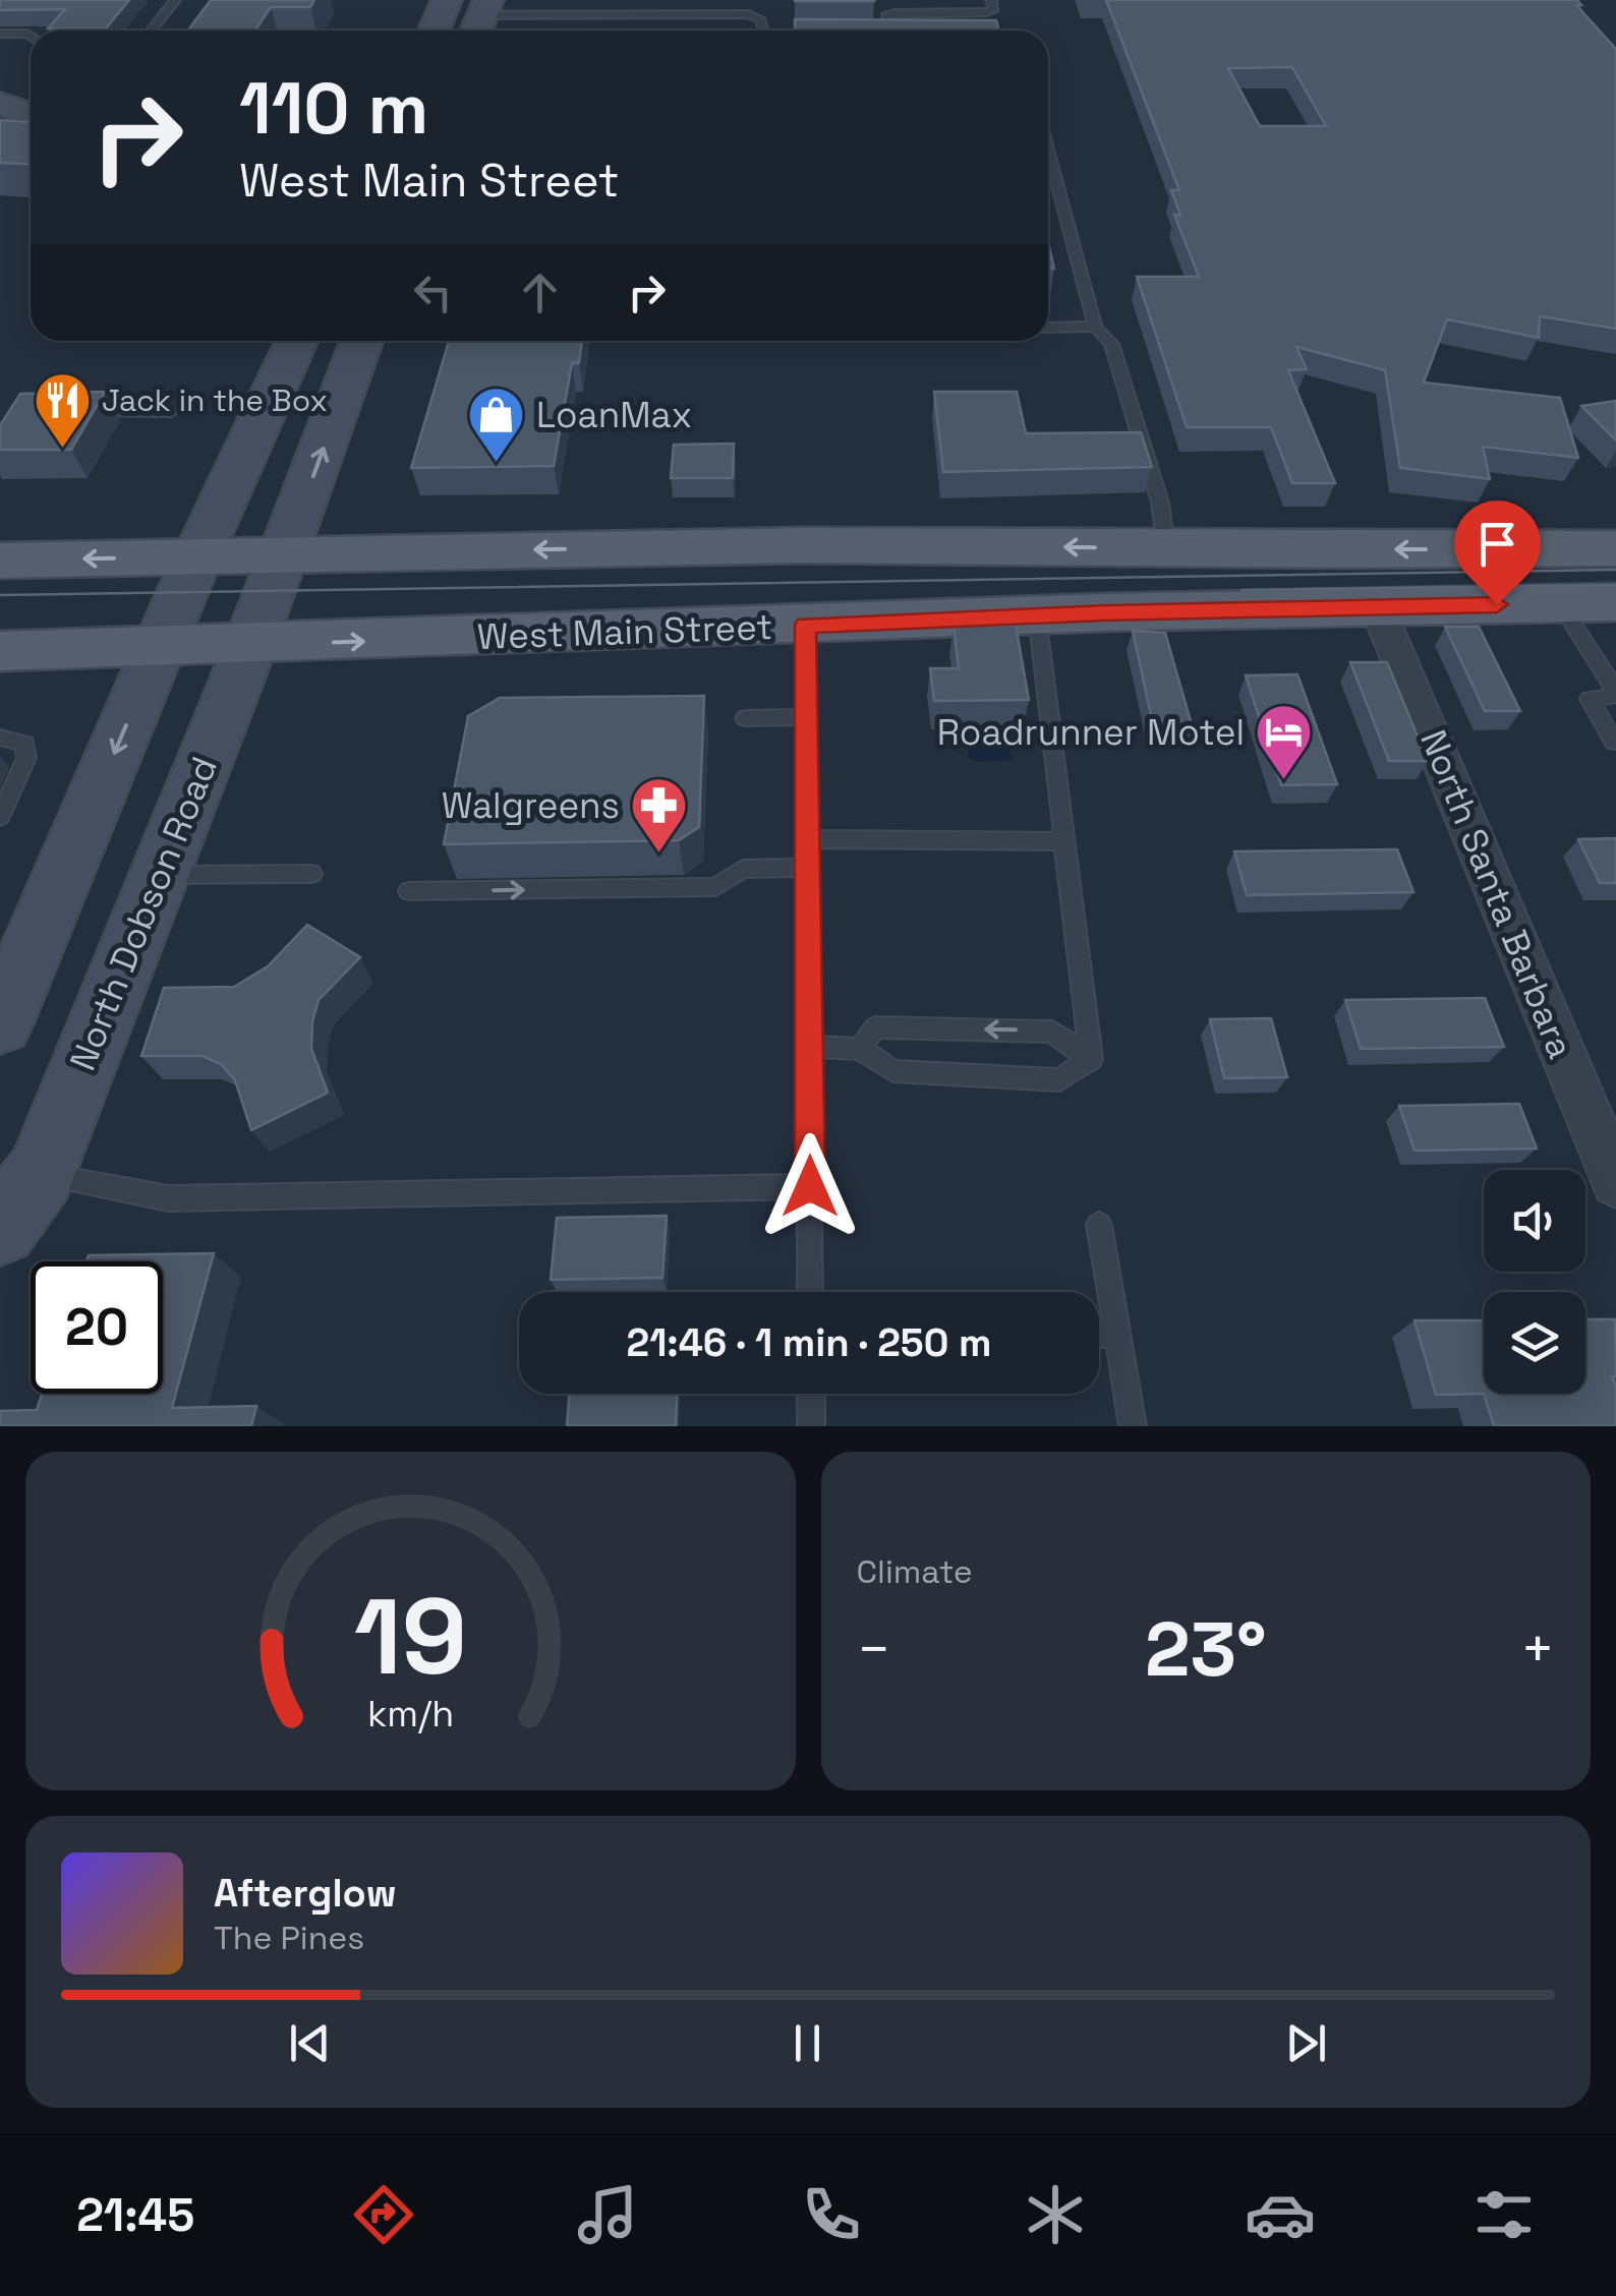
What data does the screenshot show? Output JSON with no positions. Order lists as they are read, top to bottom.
{
  "streets": {
    "main road": ["West Main Street", "North Dobson Road"],
    "street": ["North Santa Barbara"]
  },
  "crossings": [
    ["West Main Street", "North Santa Barbara"],
    ["West Main Street", "North Dobson Road"]
  ],
  "places": {
    "restaurant": ["Jack in the Box"],
    "shop": ["LoanMax"],
    "hotel": ["Roadrunner Motel"],
    "pharmacy": ["Walgreens"]
  },
  "page": {
    "turn": ["110 m", "West Main Street"],
    "limit": "20",
    "trip": "21:46 · 1 min · 250 m",
    "tile": "Climate",
    "heat": ["−", "23°", "+"],
    "song": ["Afterglow", "The Pines"],
    "tabs": "21:45",
    "gauge": ["19", "km/h"]
  }
}
